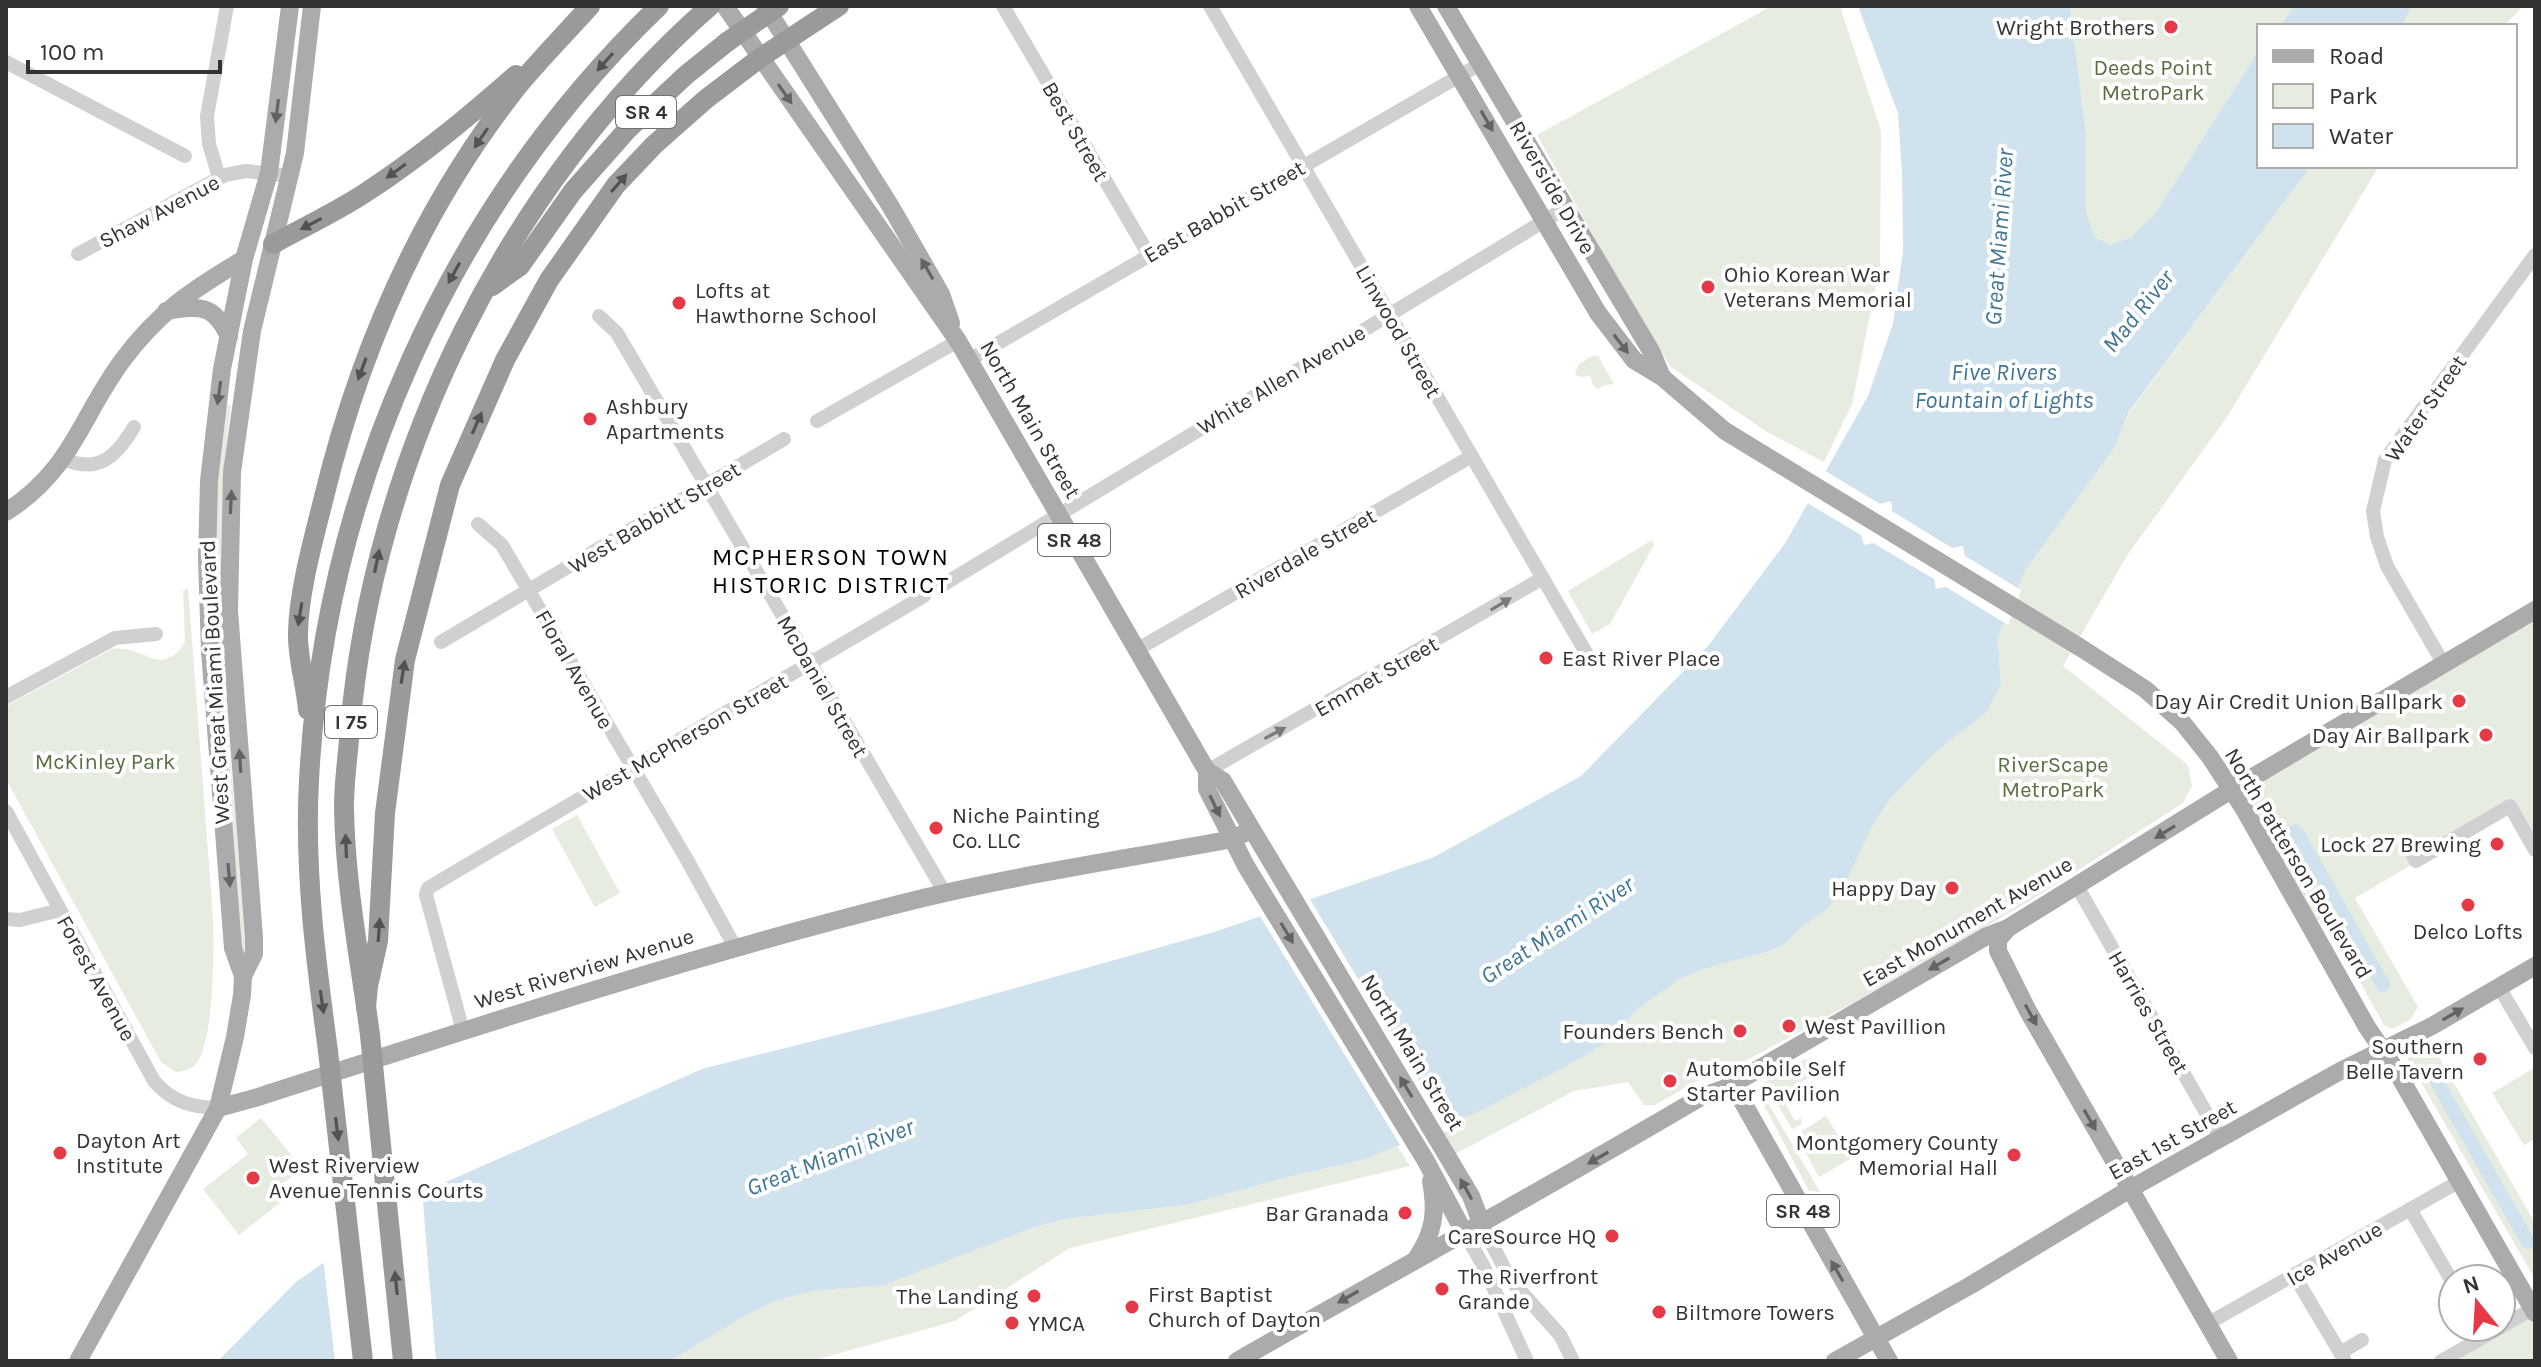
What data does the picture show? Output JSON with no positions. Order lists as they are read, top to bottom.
{
  "streets": {
    "highway": ["SR 4", "I 75"],
    "main road": [
      "Riverside Drive",
      "North Main Street",
      "SR 48",
      "West Great Miami Boulevard",
      "North Patterson Boulevard",
      "East Monument Avenue",
      "West Riverview Avenue",
      "East 1st Street"
    ],
    "street": [
      "Best Street",
      "Shaw Avenue",
      "East Babbit Street",
      "Linwood Street",
      "White Allen Avenue",
      "Water Street",
      "West Babbitt Street",
      "Riverdale Street",
      "Floral Avenue",
      "Emmet Street",
      "McDaniel Street",
      "West McPherson Street",
      "Forest Avenue",
      "Harries Street",
      "Ice Avenue"
    ]
  },
  "crossings": [
    ["SR 4", "I 75"],
    ["Best Street", "East Babbit Street"],
    ["Riverside Drive", "East Babbit Street"],
    ["Riverside Drive", "White Allen Avenue"],
    ["Riverside Drive", "North Patterson Boulevard"],
    ["Shaw Avenue", "West Great Miami Boulevard"],
    ["East Babbit Street", "Linwood Street"],
    ["East Babbit Street", "North Main Street"],
    ["Linwood Street", "White Allen Avenue"],
    ["Linwood Street", "Riverdale Street"],
    ["Linwood Street", "Emmet Street"],
    ["White Allen Avenue", "North Main Street"],
    ["Water Street", "East Monument Avenue"],
    ["North Main Street", "SR 48"],
    ["North Main Street", "Riverdale Street"],
    ["North Main Street", "Emmet Street"],
    ["North Main Street", "I 75"],
    ["North Main Street", "East Monument Avenue"],
    ["North Main Street", "West Riverview Avenue"],
    ["West Babbitt Street", "Floral Avenue"],
    ["West Babbitt Street", "McDaniel Street"],
    ["SR 48", "East Monument Avenue"],
    ["SR 48", "East 1st Street"],
    ["Floral Avenue", "West McPherson Street"],
    ["Floral Avenue", "West Riverview Avenue"],
    ["West Great Miami Boulevard", "West Riverview Avenue"],
    ["West Great Miami Boulevard", "Forest Avenue"],
    ["McDaniel Street", "West McPherson Street"],
    ["McDaniel Street", "West Riverview Avenue"],
    ["West McPherson Street", "West Riverview Avenue"],
    ["North Patterson Boulevard", "East Monument Avenue"],
    ["North Patterson Boulevard", "East 1st Street"],
    ["North Patterson Boulevard", "Ice Avenue"],
    ["East Monument Avenue", "Harries Street"],
    ["West Riverview Avenue", "Forest Avenue"],
    ["Harries Street", "East 1st Street"]
  ],
  "one_way": ["Emmet Street", "East Monument Avenue"],
  "districts": ["MCPHERSON TOWN HISTORIC DISTRICT"],
  "water": ["Great Miami River", "Mad River", "Five Rivers Fountain of Lights"],
  "parks": ["Deeds Point MetroPark", "McKinley Park", "RiverScape MetroPark"],
  "places": [
    "Wright Brothers",
    "Ohio Korean War Veterans Memorial",
    "Lofts at Hawthorne School",
    "Ashbury Apartments",
    "East River Place",
    "Day Air Credit Union Ballpark",
    "Day Air Ballpark",
    "Niche Painting Co. LLC",
    "Lock 27 Brewing",
    "Happy Day",
    "Delco Lofts",
    "West Pavillion",
    "Founders Bench",
    "Southern Belle Tavern",
    "Automobile Self Starter Pavilion",
    "Dayton Art Institute",
    "Montgomery County Memorial Hall",
    "West Riverview Avenue Tennis Courts",
    "Bar Granada",
    "CareSource HQ",
    "The Riverfront Grande",
    "The Landing",
    "First Baptist Church of Dayton",
    "Biltmore Towers",
    "YMCA"
  ],
  "legend": ["Road", "Park", "Water"],
  "scale_bar": "100 m",
  "north": "top"
}
